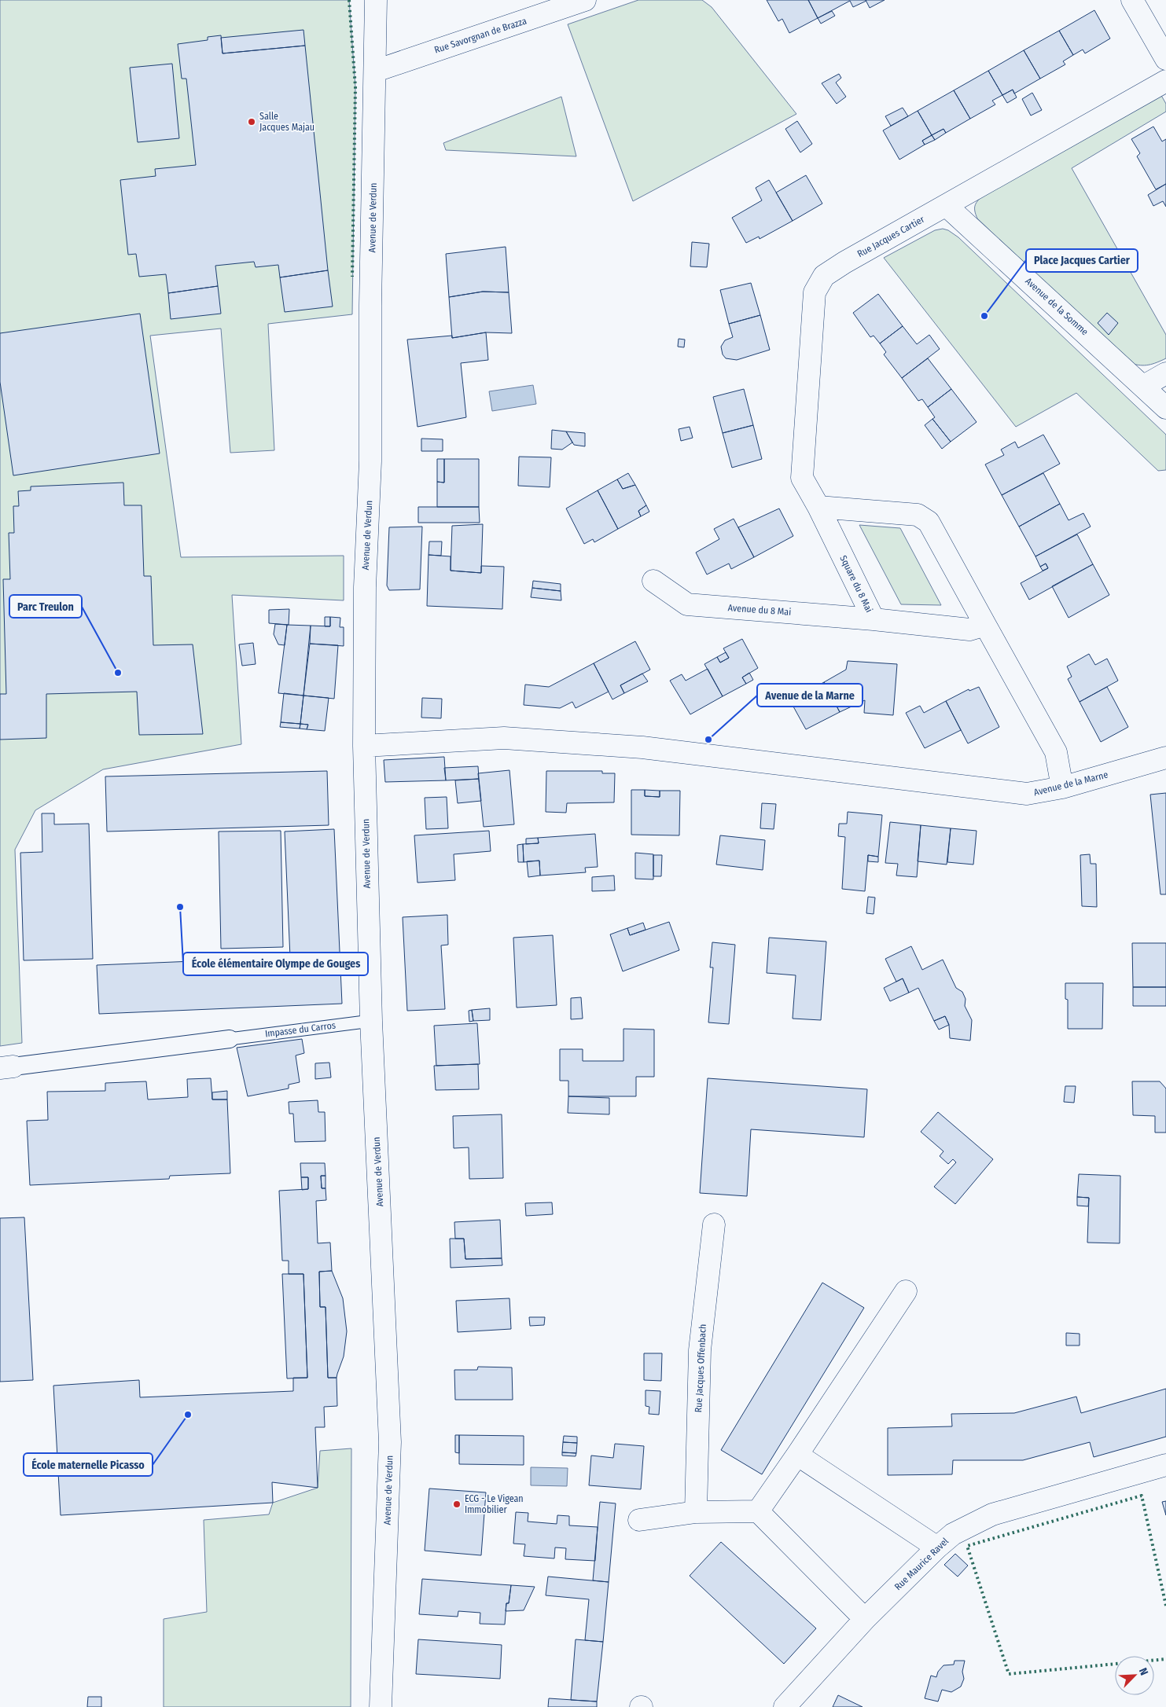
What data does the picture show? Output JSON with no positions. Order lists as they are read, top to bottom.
{
  "streets": {
    "street": [
      "Rue Savorgnan de Brazza",
      "Avenue de Verdun",
      "Rue Jacques Cartier",
      "Avenue de la Somme",
      "Square du 8 Mai",
      "Avenue du 8 Mai",
      "Avenue de la Marne",
      "Rue Jacques Offenbach",
      "Rue Maurice Ravel"
    ],
    "lane": ["Impasse du Carros"]
  },
  "crossings": [
    ["Rue Savorgnan de Brazza", "Avenue de Verdun"],
    ["Avenue de Verdun", "Avenue de la Marne"],
    ["Avenue de Verdun", "Impasse du Carros"],
    ["Rue Jacques Cartier", "Avenue de la Somme"],
    ["Rue Jacques Cartier", "Square du 8 Mai"],
    ["Square du 8 Mai", "Avenue du 8 Mai"]
  ],
  "places": [
    "Salle Jacques Majau",
    "Place Jacques Cartier",
    "Parc Treulon",
    "Avenue de la Marne",
    "École élémentaire Olympe de Gouges",
    "École maternelle Picasso",
    "ECG - Le Vigean Immobilier"
  ],
  "north": "top right"
}
